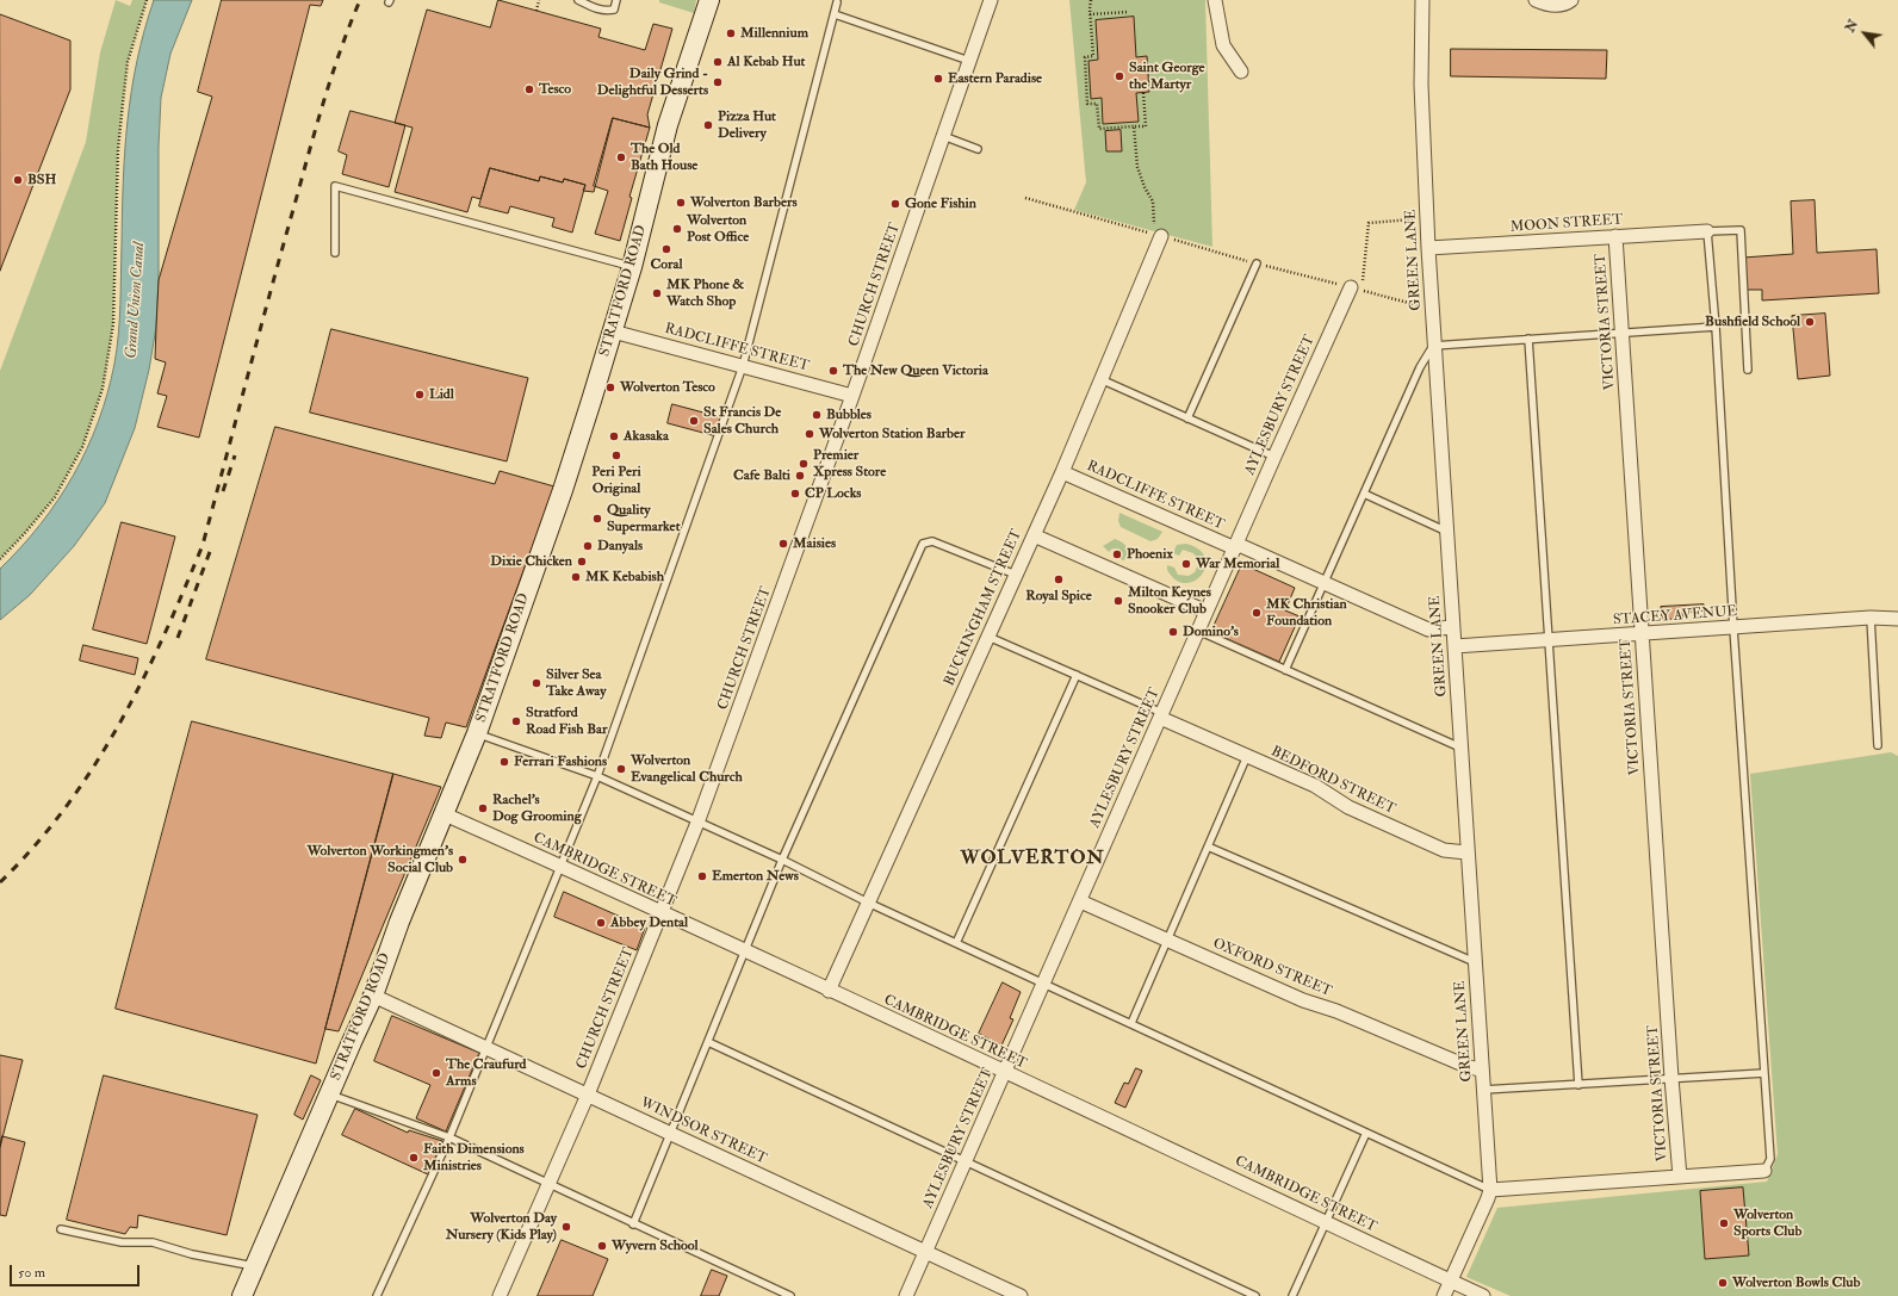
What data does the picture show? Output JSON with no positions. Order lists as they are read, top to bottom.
{
  "streets": {
    "street": [
      "MOON STREET",
      "GREEN LANE",
      "CHURCH STREET",
      "STRATFORD ROAD",
      "VICTORIA STREET",
      "RADCLIFFE STREET",
      "AYLESBURY STREET",
      "BUCKINGHAM STREET",
      "STACEY AVENUE",
      "BEDFORD STREET",
      "CAMBRIDGE STREET",
      "OXFORD STREET",
      "WINDSOR STREET"
    ]
  },
  "crossings": [
    ["MOON STREET", "GREEN LANE"],
    ["MOON STREET", "VICTORIA STREET"],
    ["GREEN LANE", "RADCLIFFE STREET"],
    ["GREEN LANE", "STACEY AVENUE"],
    ["GREEN LANE", "BEDFORD STREET"],
    ["GREEN LANE", "CAMBRIDGE STREET"],
    ["GREEN LANE", "OXFORD STREET"],
    ["CHURCH STREET", "RADCLIFFE STREET"],
    ["CHURCH STREET", "CAMBRIDGE STREET"],
    ["CHURCH STREET", "WINDSOR STREET"],
    ["STRATFORD ROAD", "RADCLIFFE STREET"],
    ["STRATFORD ROAD", "CAMBRIDGE STREET"],
    ["STRATFORD ROAD", "WINDSOR STREET"],
    ["VICTORIA STREET", "STACEY AVENUE"],
    ["RADCLIFFE STREET", "AYLESBURY STREET"],
    ["RADCLIFFE STREET", "BUCKINGHAM STREET"],
    ["AYLESBURY STREET", "BEDFORD STREET"],
    ["AYLESBURY STREET", "CAMBRIDGE STREET"],
    ["AYLESBURY STREET", "OXFORD STREET"],
    ["AYLESBURY STREET", "WINDSOR STREET"],
    ["BUCKINGHAM STREET", "CAMBRIDGE STREET"]
  ],
  "districts": ["WOLVERTON"],
  "water": ["Grand Union Canal"],
  "places": [
    "Millennium",
    "Al Kebab Hut",
    "Saint George the Martyr",
    "Eastern Paradise",
    "Daily Grind - Delightful Desserts",
    "Tesco",
    "Pizza Hut Delivery",
    "The Old Bath House",
    "BSH",
    "Wolverton Barbers",
    "Gone Fishin",
    "Wolverton Post Office",
    "Coral",
    "MK Phone & Watch Shop",
    "Bushfield School",
    "The New Queen Victoria",
    "Wolverton Tesco",
    "Lidl",
    "Bubbles",
    "St Francis De Sales Church",
    "Wolverton Station Barber",
    "Akasaka",
    "Peri Peri Original",
    "Premier Xpress Store",
    "Cafe Balti",
    "CP Locks",
    "Quality Supermarket",
    "Maisies",
    "Danyals",
    "Phoenix",
    "Dixie Chicken",
    "War Memorial",
    "MK Kebabish",
    "Royal Spice",
    "Milton Keynes Snooker Club",
    "MK Christian Foundation",
    "Domino's",
    "Silver Sea Take Away",
    "Stratford Road Fish Bar",
    "Ferrari Fashions",
    "Wolverton Evangelical Church",
    "Rachel's Dog Grooming",
    "Wolverton Workingmen's Social Club",
    "Emerton News",
    "Abbey Dental",
    "The Craufurd Arms",
    "Faith Dimensions Ministries",
    "Wolverton Sports Club",
    "Wolverton Day Nursery (Kids Play)",
    "Wyvern School",
    "Wolverton Bowls Club"
  ],
  "scale_bar": "50 m",
  "north": "top left"
}
